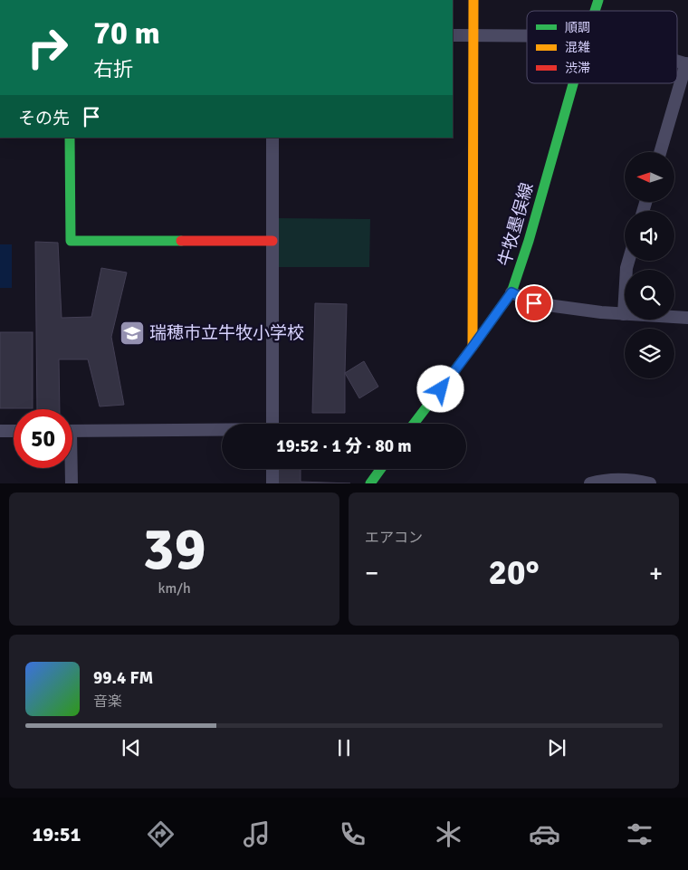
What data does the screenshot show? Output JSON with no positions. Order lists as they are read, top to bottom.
{
  "streets": {
    "street": ["牛牧墨俣線"]
  },
  "places": {
    "school or university": ["瑞穂市立牛牧小学校"]
  },
  "legend": ["順調", "混雑", "渋滞"],
  "north": "left",
  "page": {
    "turn": ["70 m", "右折"],
    "then": "その先",
    "limit": "50",
    "trip": "19:52 · 1 分 · 80 m",
    "tile": [
      ["39", "km/h"],
      "エアコン"
    ],
    "heat": ["−", "20°", "+"],
    "song": ["99.4 FM", "音楽"],
    "tabs": "19:51"
  }
}
